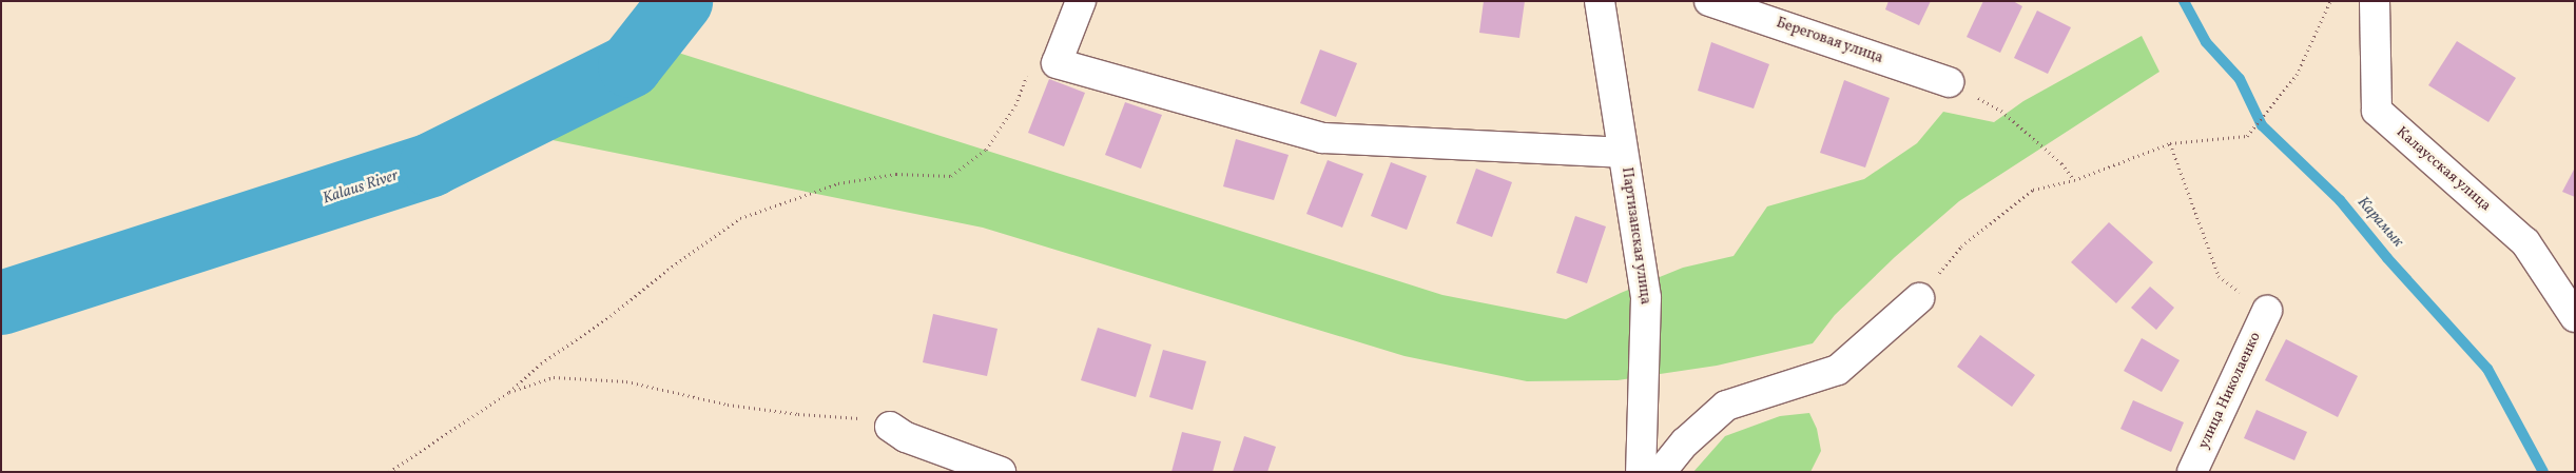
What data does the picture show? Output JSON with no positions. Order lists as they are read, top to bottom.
{
  "streets": {
    "street": [
      "Береговая улица",
      "Калаусская улица",
      "Партизанская улица",
      "улица Николаенко"
    ]
  },
  "water": ["Kalaus River", "Карамык"]
}
